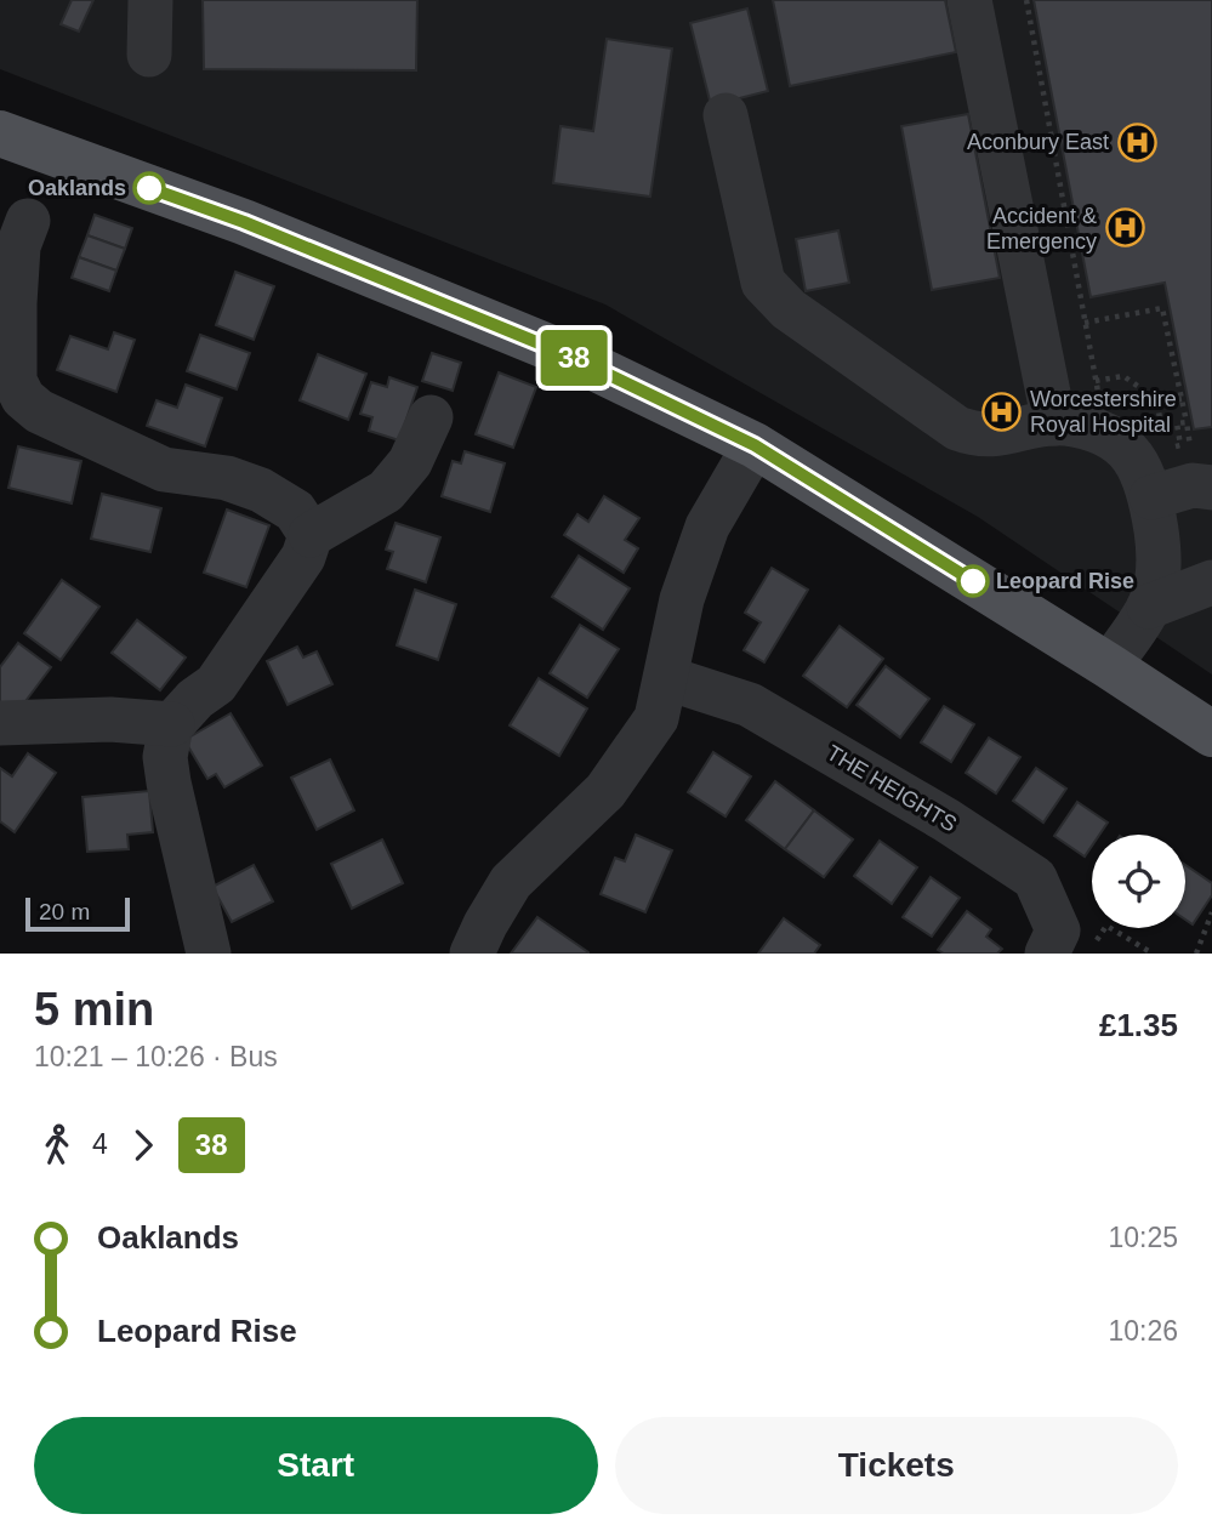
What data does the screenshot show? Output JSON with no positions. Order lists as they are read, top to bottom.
{
  "streets": {
    "street": ["THE HEIGHTS"]
  },
  "places": {
    "hospital": ["Aconbury East", "Accident & Emergency", "Worcestershire Royal Hospital"],
    "other": ["Oaklands", "Leopard Rise"]
  },
  "lines": ["bus line 38"],
  "scale_bar": "20 m",
  "page": {
    "on_map": "38",
    "scale": "20 m",
    "heading": ["5 min", "10:21 – 10:26 · Bus", "£1.35"],
    "legs": ["4", "38"],
    "list": [
      {
        "name": "Oaklands",
        "value": "10:25"
      },
      {
        "name": "Leopard Rise",
        "value": "10:26"
      }
    ],
    "buttons": ["Start", "Tickets"]
  }
}
